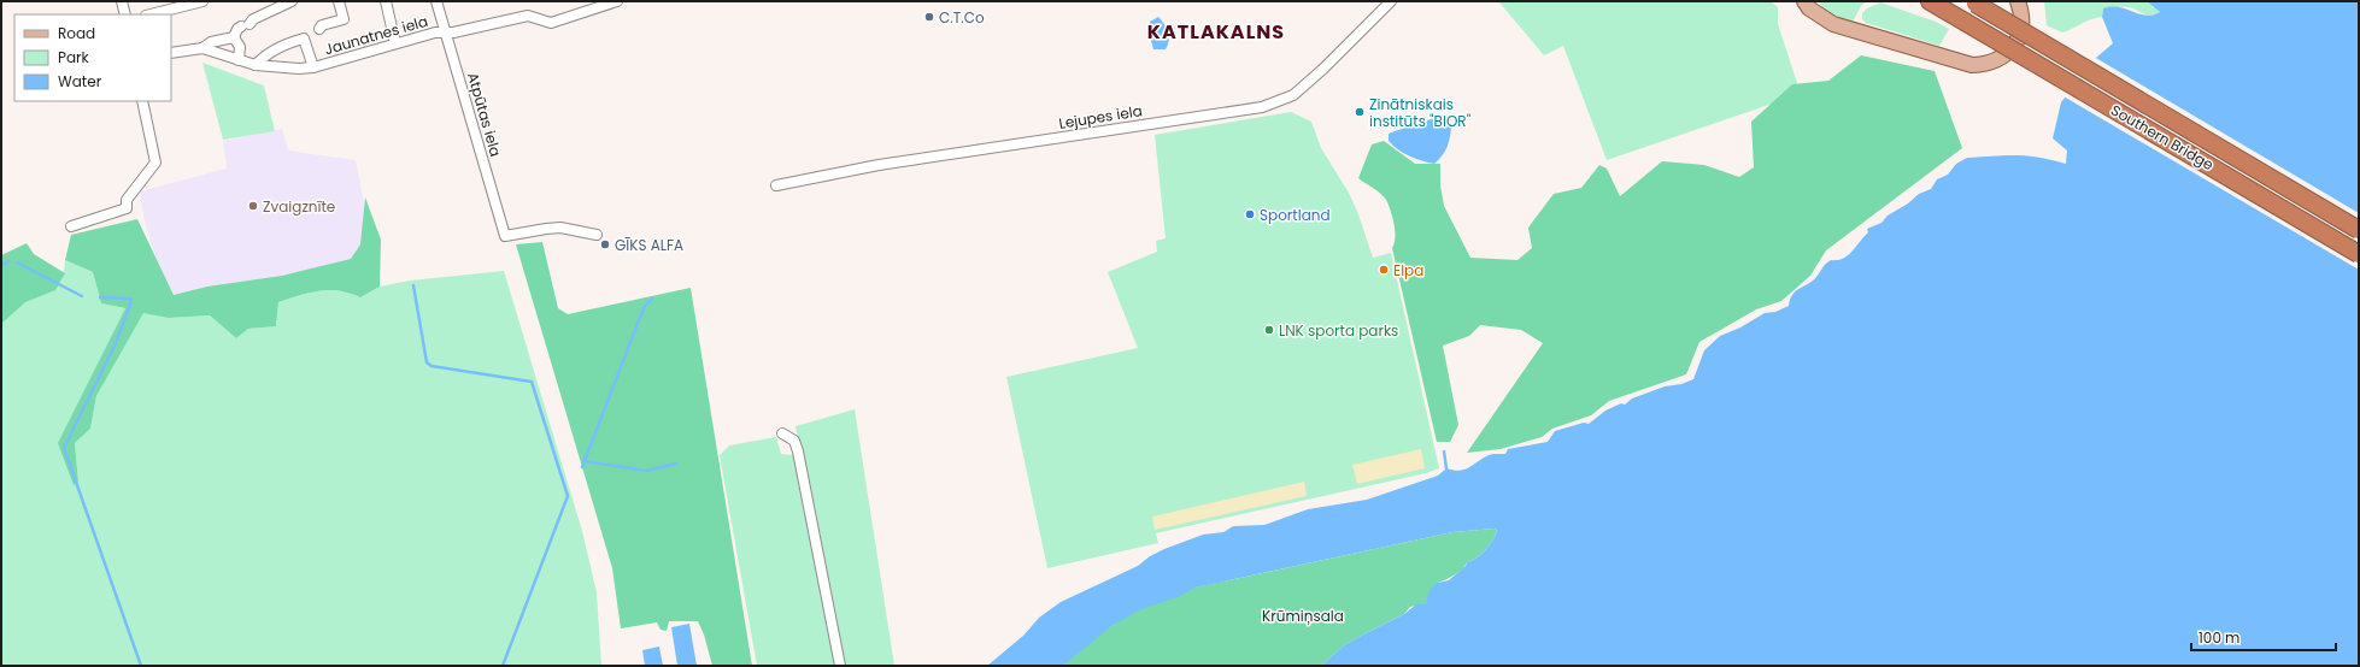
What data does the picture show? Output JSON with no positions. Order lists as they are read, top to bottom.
{
  "streets": {
    "highway": ["Southern Bridge"],
    "street": ["Jaunatnes iela", "Atpūtas iela", "Lejupes iela"]
  },
  "crossings": [
    ["Jaunatnes iela", "Atpūtas iela"]
  ],
  "districts": ["KATLAKALNS"],
  "parks": ["Krūmiņsala"],
  "places": [
    "C.T.Co",
    "Zinātniskais institūts \"BIOR\"",
    "Zvaigznīte",
    "Sportland",
    "GĪKS ALFA",
    "Elpa",
    "LNK sporta parks"
  ],
  "legend": ["Road", "Park", "Water"],
  "scale_bar": "100 m"
}
